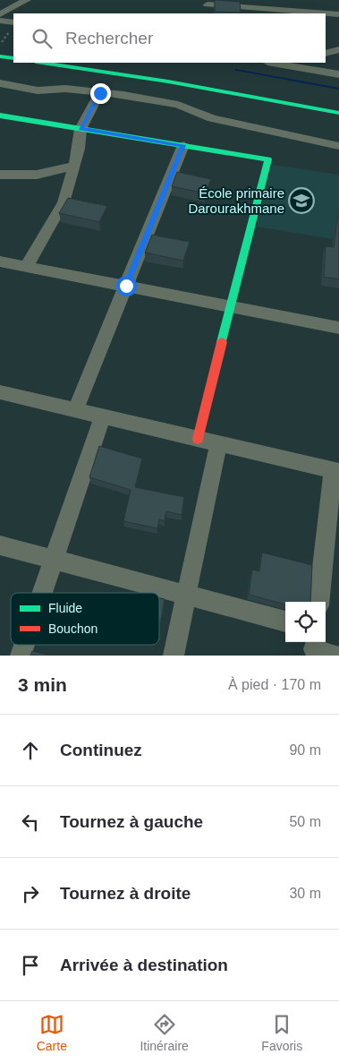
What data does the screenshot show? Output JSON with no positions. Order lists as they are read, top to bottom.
{
  "places": {
    "school or university": ["École primaire Darourakhmane"]
  },
  "legend": ["Fluide", "Bouchon"],
  "page": {
    "search": "Rechercher",
    "heading": ["3 min", "À pied · 170 m"],
    "list": [
      ["Continuez", "90 m"],
      ["Tournez à gauche", "50 m"],
      ["Tournez à droite", "30 m"],
      "Arrivée à destination"
    ],
    "nav": ["Carte", "Itinéraire", "Favoris"]
  }
}
